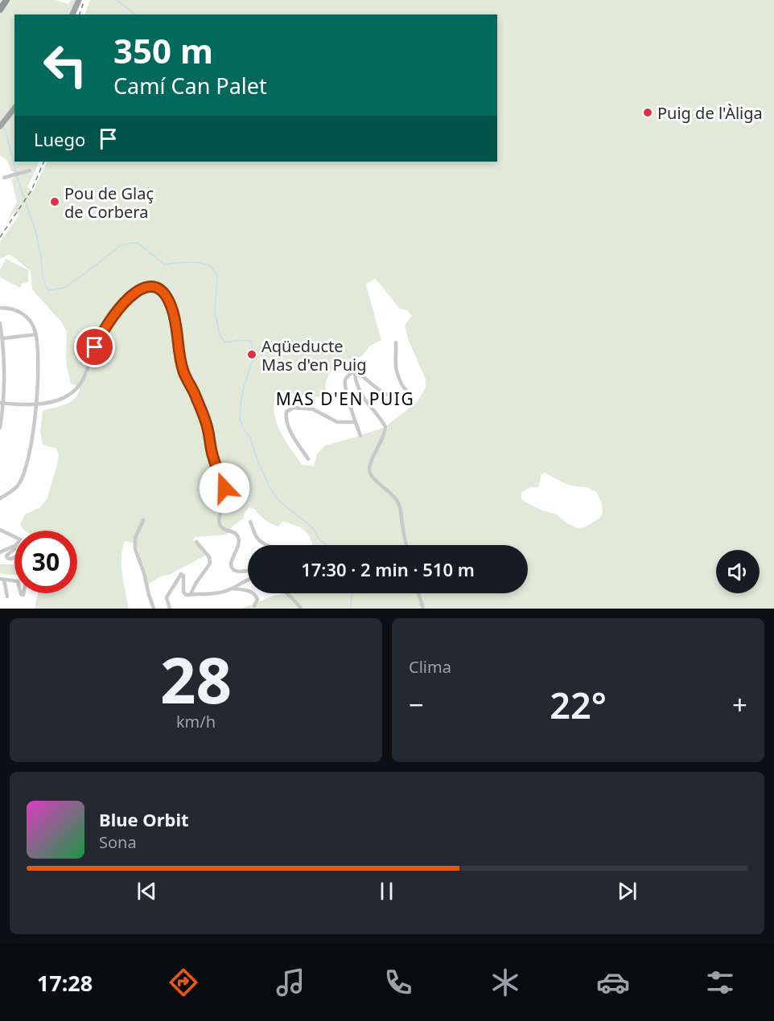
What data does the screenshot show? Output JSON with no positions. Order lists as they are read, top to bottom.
{
  "districts": ["MAS D'EN PUIG"],
  "places": ["Puig de l'Àliga", "Pou de Glaç de Corbera", "Aqüeducte Mas d'en Puig"],
  "page": {
    "turn": ["350 m", "Camí Can Palet"],
    "then": "Luego",
    "limit": "30",
    "trip": "17:30 · 2 min · 510 m",
    "tile": [
      ["28", "km/h"],
      "Clima"
    ],
    "heat": ["−", "22°", "+"],
    "song": ["Blue Orbit", "Sona"],
    "tabs": "17:28"
  }
}
